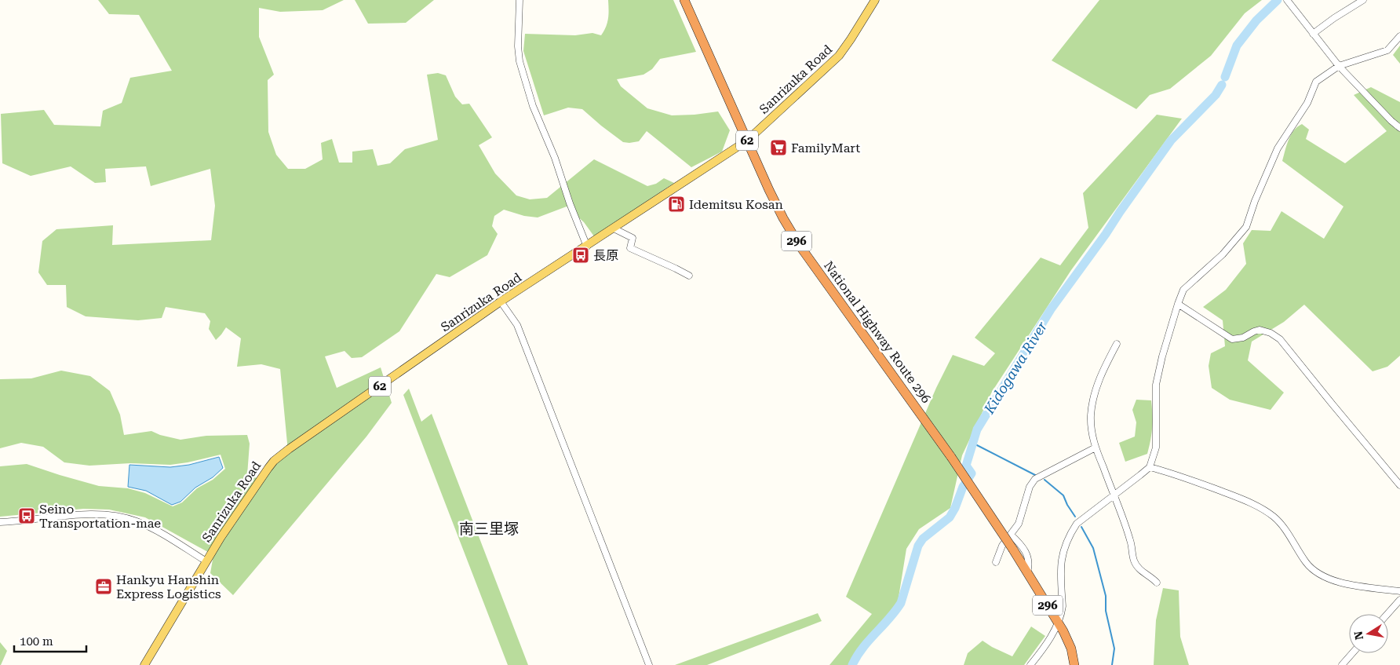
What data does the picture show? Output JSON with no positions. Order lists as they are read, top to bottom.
{
  "streets": {
    "highway": ["296", "National Highway Route 296"],
    "main road": ["Sanrizuka Road", "62"]
  },
  "crossings": [
    ["Sanrizuka Road", "National Highway Route 296"]
  ],
  "districts": ["南三里塚"],
  "water": ["Kidogawa River"],
  "places": {
    "supermarket": ["FamilyMart"],
    "fuel station": ["Idemitsu Kosan"],
    "bus stop": ["長原", "Seino Transportation-mae"],
    "office": ["Hankyu Hanshin Express Logistics"]
  },
  "scale_bar": "100 m",
  "north": "left"
}
